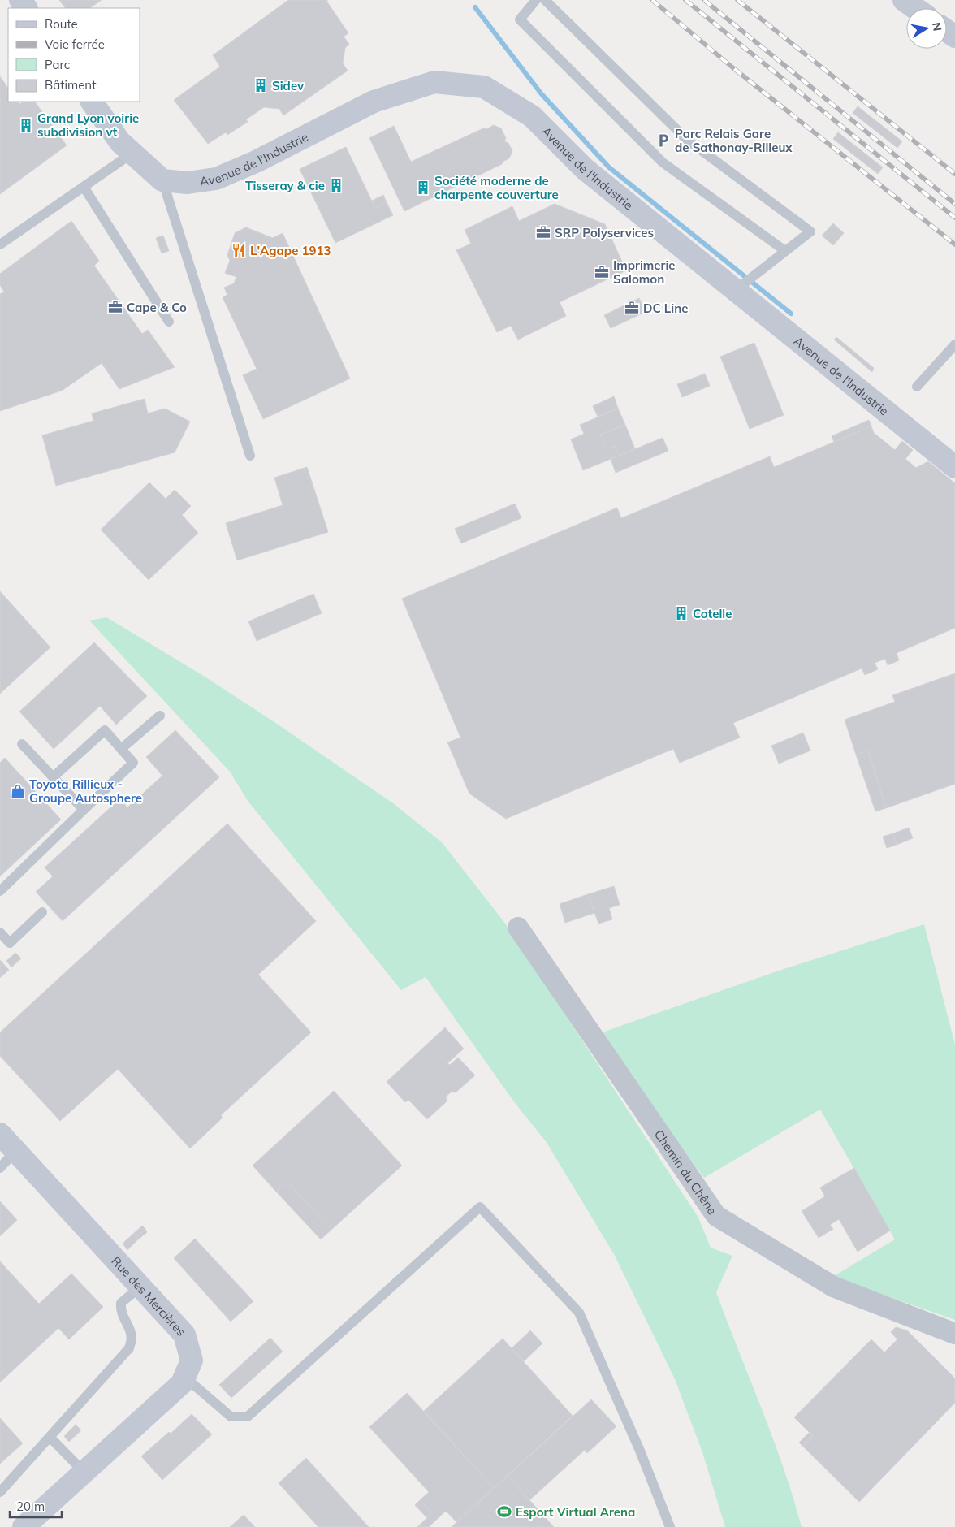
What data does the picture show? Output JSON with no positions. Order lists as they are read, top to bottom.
{
  "streets": {
    "street": ["Avenue de l'Industrie", "Chemin du Chêne", "Rue des Mercières"]
  },
  "places": {
    "building": [
      "Sidev",
      "Grand Lyon voirie subdivision vt",
      "Tisseray & cie",
      "Société moderne de charpente couverture",
      "Cotelle"
    ],
    "parking": ["Parc Relais Gare de Sathonay-Rilleux"],
    "office": [
      "SRP Polyservices",
      "Imprimerie Salomon",
      "Cape & Co",
      "DC Line"
    ],
    "restaurant": ["L'Agape 1913"],
    "shop": ["Toyota Rillieux - Groupe Autosphere"],
    "sports": ["Esport Virtual Arena"]
  },
  "legend": [
    "Route",
    "Voie ferrée",
    "Parc",
    "Bâtiment"
  ],
  "scale_bar": "20 m",
  "north": "right"
}
